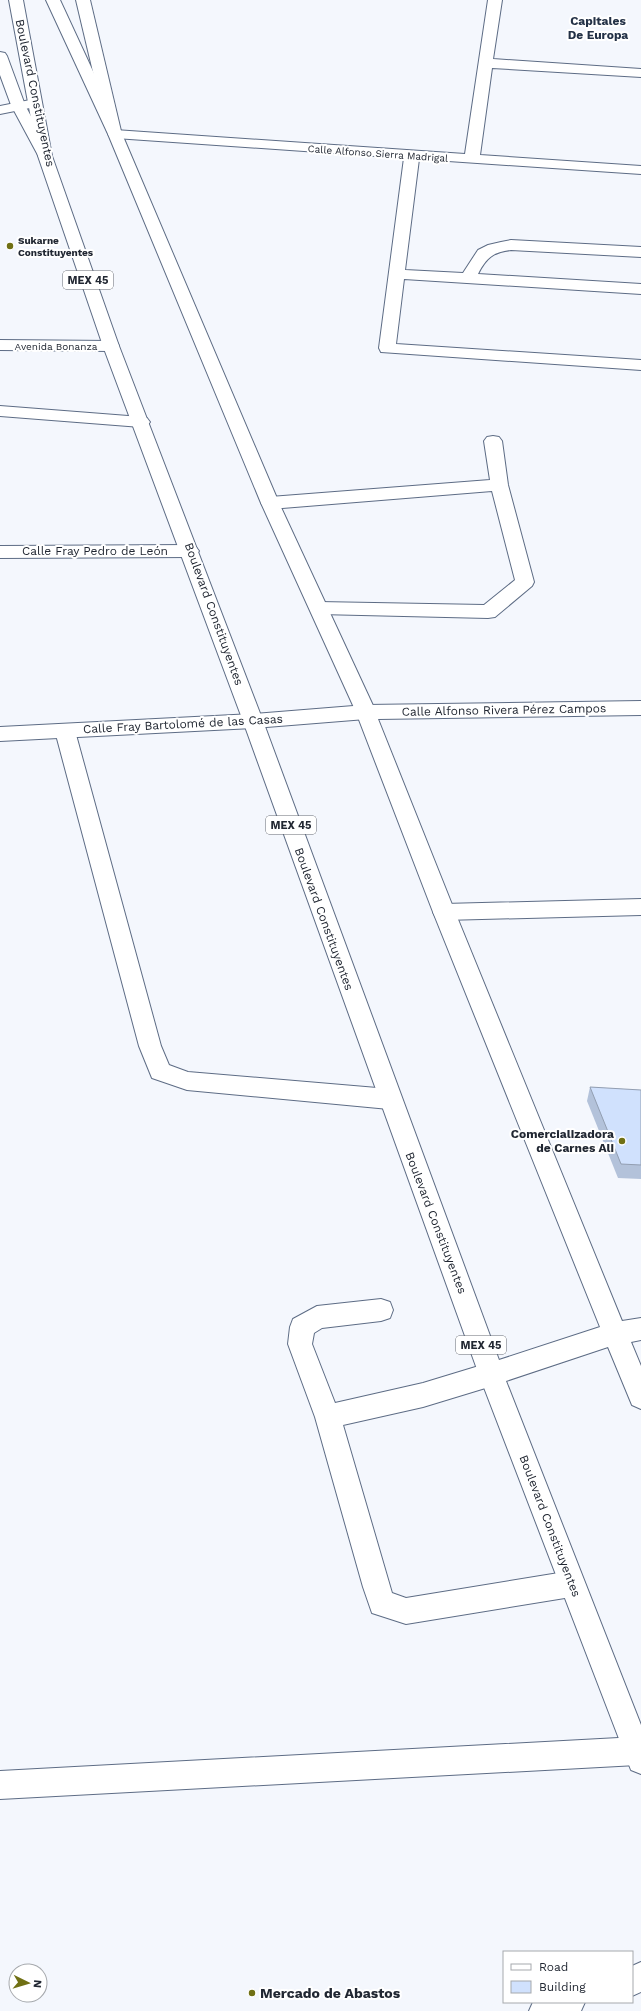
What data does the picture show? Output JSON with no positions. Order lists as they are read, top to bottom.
{
  "streets": {
    "main road": [
      "Boulevard Constituyentes",
      "Calle Alfonso Sierra Madrigal",
      "MEX 45",
      "Avenida Bonanza",
      "Calle Fray Pedro de León",
      "Calle Alfonso Rivera Pérez Campos",
      "Calle Fray Bartolomé de las Casas"
    ]
  },
  "crossings": [
    ["Boulevard Constituyentes", "Avenida Bonanza"],
    ["Boulevard Constituyentes", "Calle Fray Pedro de León"],
    ["Boulevard Constituyentes", "Calle Fray Bartolomé de las Casas"],
    ["Calle Alfonso Rivera Pérez Campos", "Calle Fray Bartolomé de las Casas"]
  ],
  "districts": ["Capitales De Europa"],
  "places": ["Sukarne Constituyentes", "Comercializadora de Carnes Ali", "Mercado de Abastos"],
  "legend": ["Road", "Building"],
  "north": "right"
}
